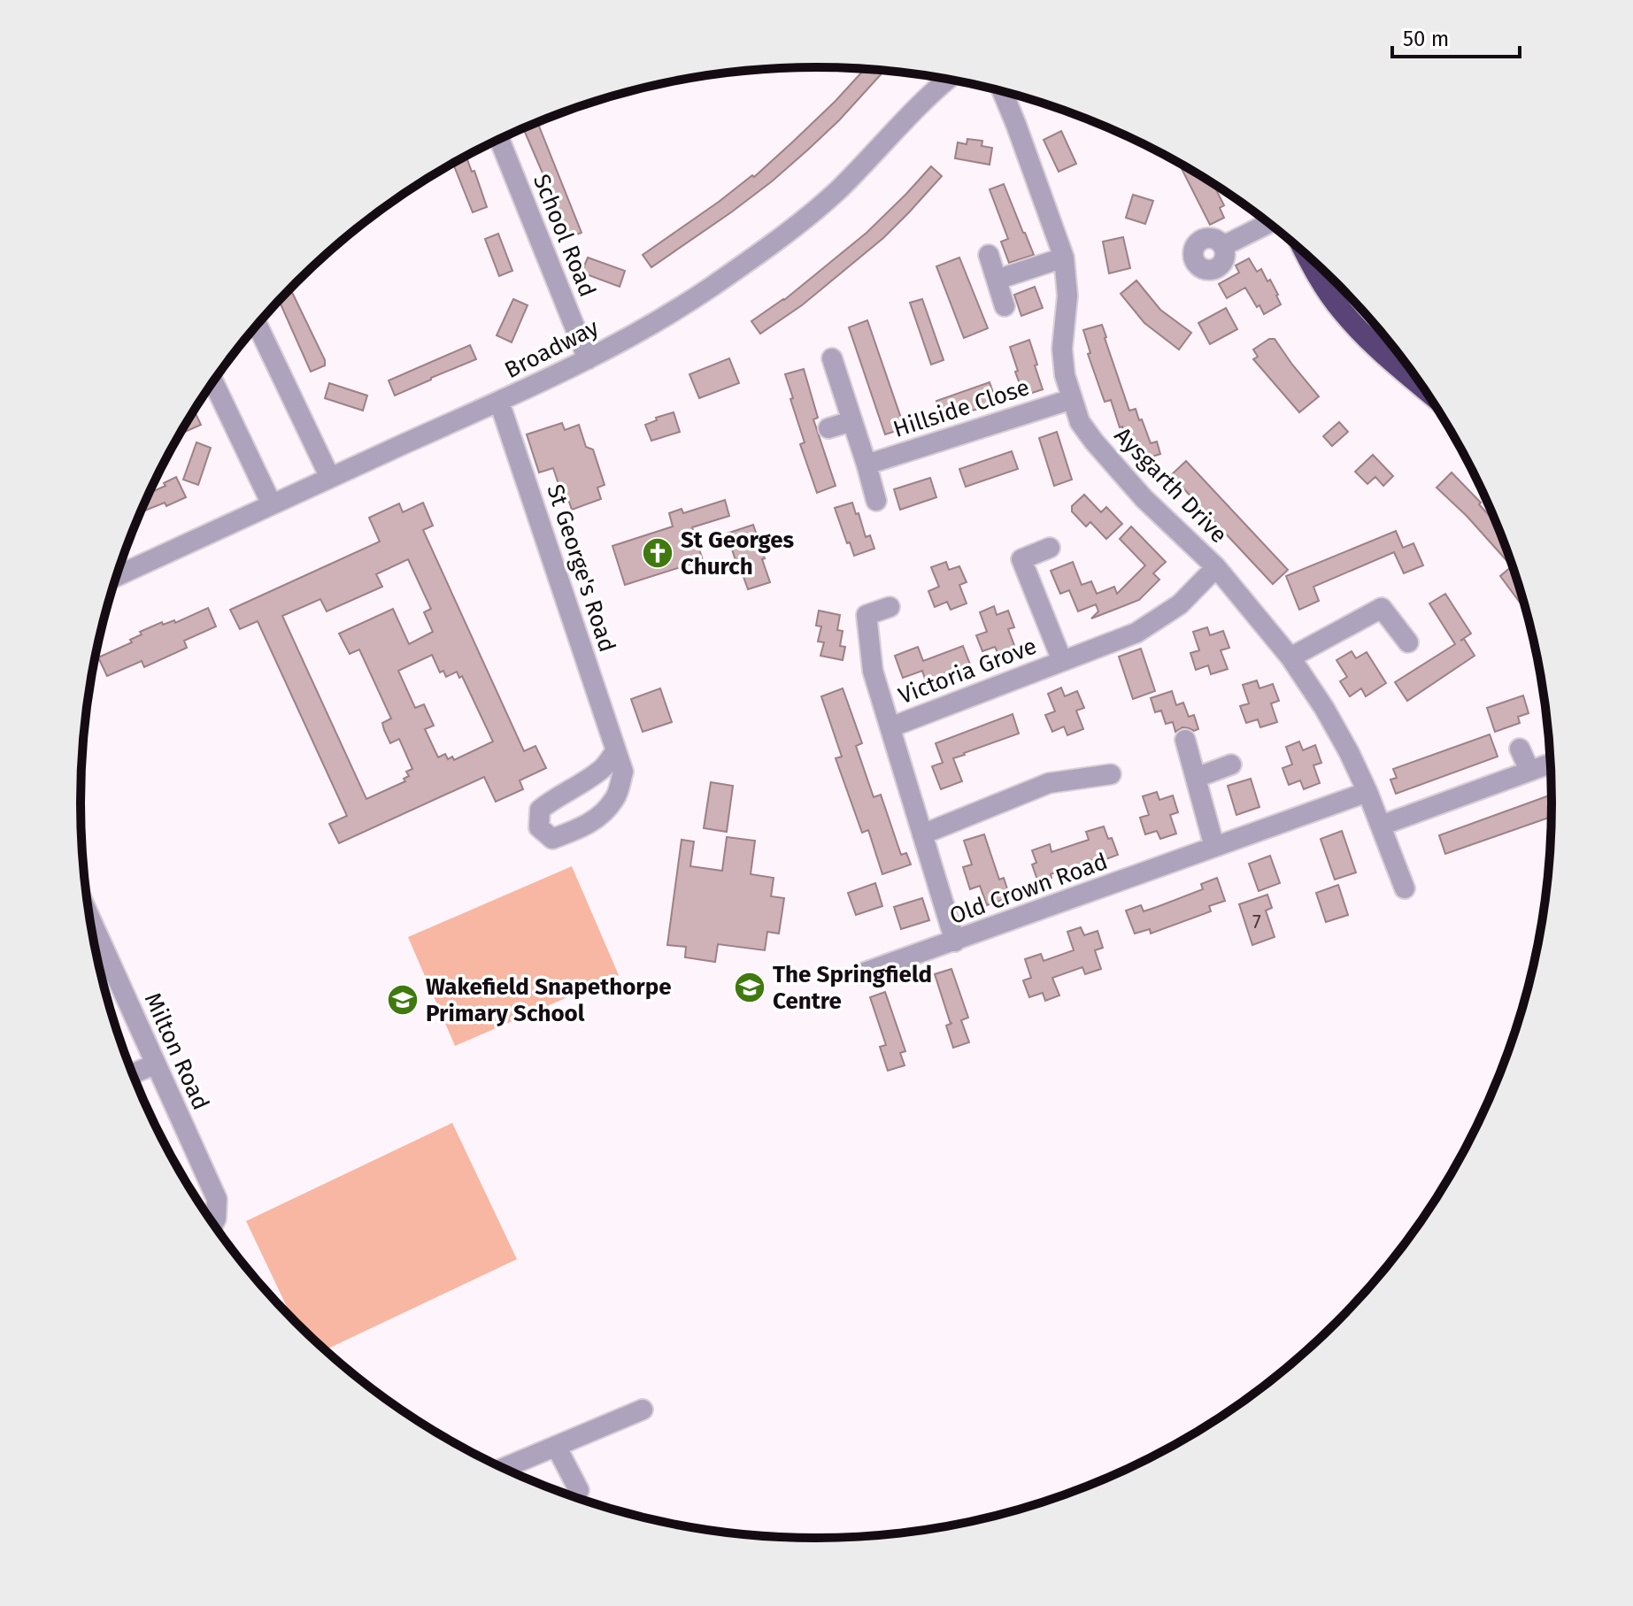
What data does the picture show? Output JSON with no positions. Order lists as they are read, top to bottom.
{
  "streets": {
    "street": [
      "School Road",
      "Broadway",
      "Hillside Close",
      "Aysgarth Drive",
      "St George's Road",
      "Victoria Grove",
      "Old Crown Road",
      "Milton Road"
    ]
  },
  "crossings": [
    ["School Road", "Broadway"],
    ["Broadway", "St George's Road"],
    ["Hillside Close", "Aysgarth Drive"],
    ["Aysgarth Drive", "Victoria Grove"],
    ["Aysgarth Drive", "Old Crown Road"],
    ["Victoria Grove", "Old Crown Road"]
  ],
  "places": {
    "church": ["St Georges Church"],
    "school or university": ["The Springfield Centre", "Wakefield Snapethorpe Primary School"]
  },
  "house_numbers": ["7"],
  "scale_bar": "50 m"
}
